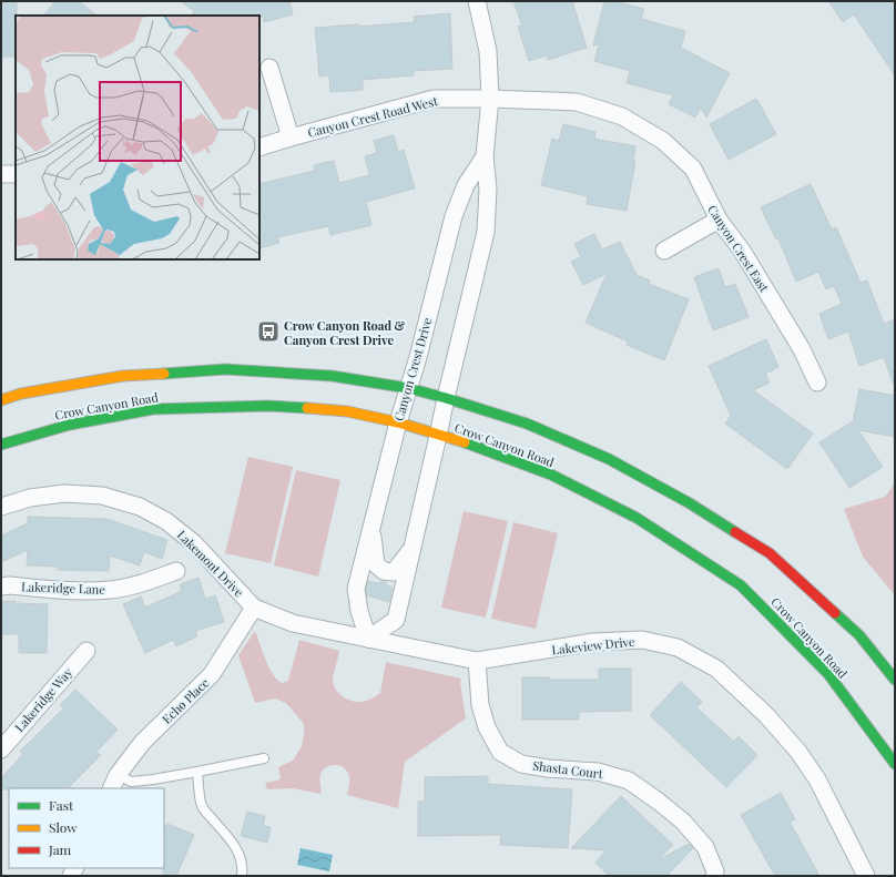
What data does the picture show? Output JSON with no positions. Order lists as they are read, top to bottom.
{
  "streets": {
    "main road": ["Crow Canyon Road"],
    "street": [
      "Canyon Crest Road West",
      "Canyon Crest East",
      "Canyon Crest Drive",
      "Lakemont Drive",
      "Lakeridge Lane",
      "Lakeview Drive",
      "Lakeridge Way",
      "Echo Place",
      "Shasta Court"
    ]
  },
  "crossings": [
    ["Canyon Crest Road West", "Canyon Crest East"],
    ["Canyon Crest Road West", "Canyon Crest Drive"],
    ["Canyon Crest East", "Canyon Crest Drive"],
    ["Canyon Crest Drive", "Crow Canyon Road"],
    ["Canyon Crest Drive", "Lakemont Drive"],
    ["Canyon Crest Drive", "Lakeview Drive"],
    ["Lakemont Drive", "Lakeview Drive"],
    ["Lakemont Drive", "Echo Place"],
    ["Lakeview Drive", "Shasta Court"]
  ],
  "places": {
    "bus stop": ["Crow Canyon Road & Canyon Crest Drive"]
  },
  "legend": ["Fast", "Slow", "Jam"]
}
